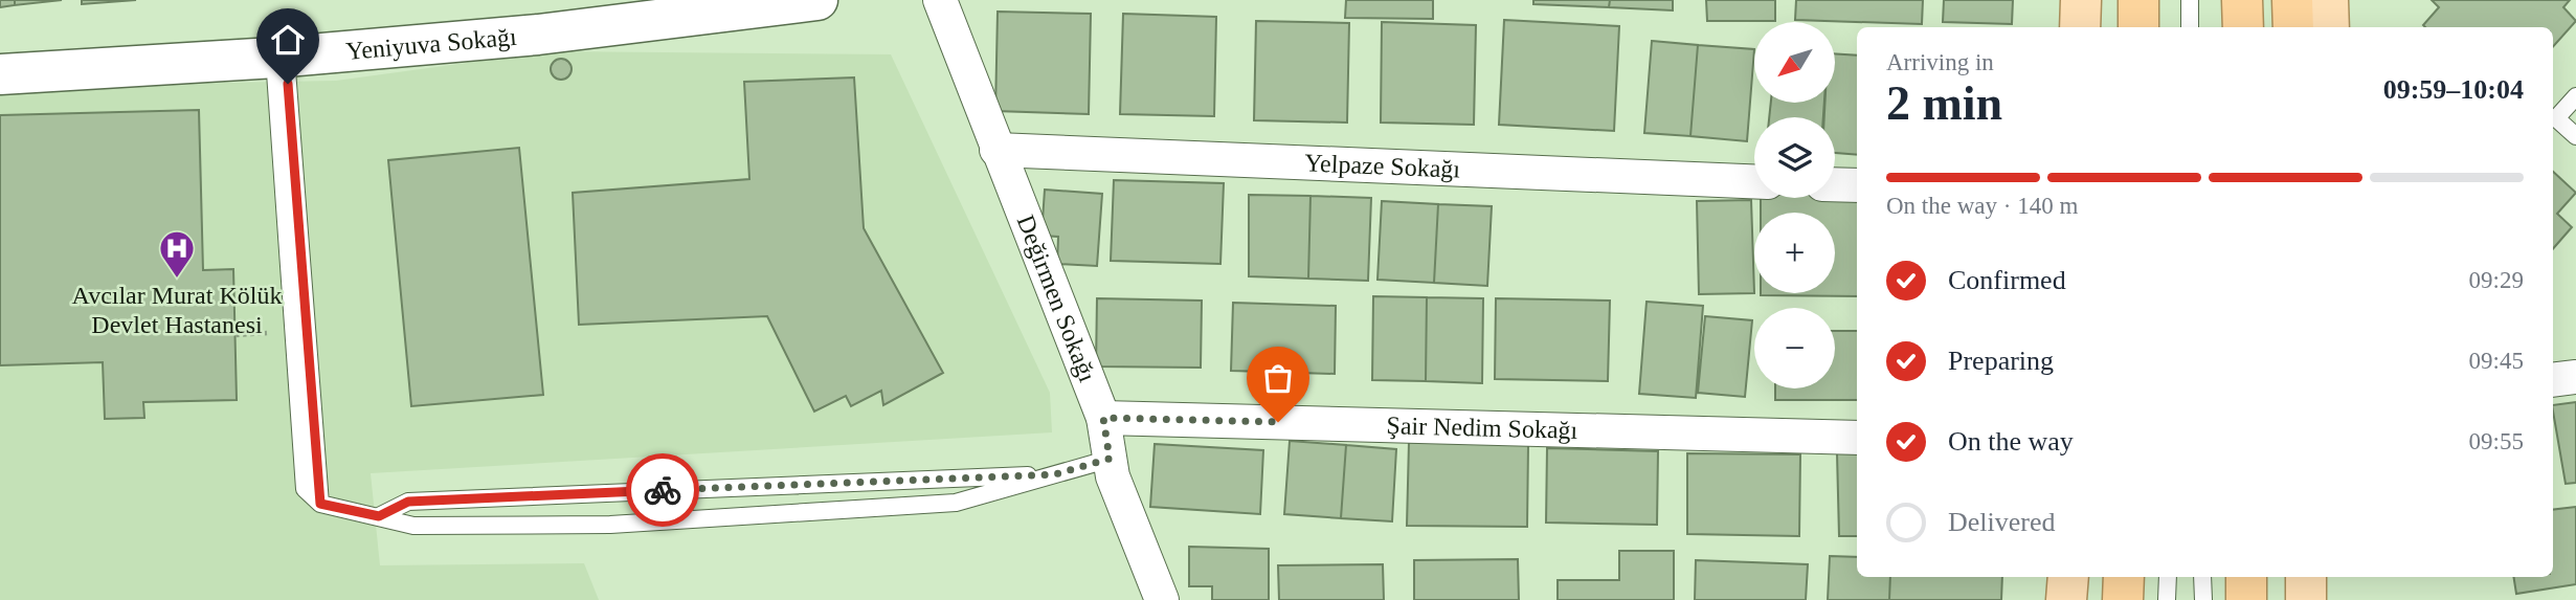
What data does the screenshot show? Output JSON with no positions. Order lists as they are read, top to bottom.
{
  "streets": {
    "street": [
      "Yeniyuva Sokağı",
      "Yelpaze Sokağı",
      "Değirmen Sokağı",
      "Şair Nedim Sokağı"
    ]
  },
  "crossings": [
    ["Yelpaze Sokağı", "Değirmen Sokağı"],
    ["Değirmen Sokağı", "Şair Nedim Sokağı"]
  ],
  "places": {
    "hospital": ["Avcılar Murat Kölük Devlet Hastanesi"]
  },
  "north": "bottom left",
  "page": {
    "map_buttons": ["+", "−"],
    "heading": ["2 min", "Arriving in", "09:59–10:04"],
    "bar": "On the way · 140 m",
    "list": [
      ["Confirmed", "09:29"],
      ["Preparing", "09:45"],
      ["On the way", "09:55"],
      "Delivered"
    ]
  }
}
